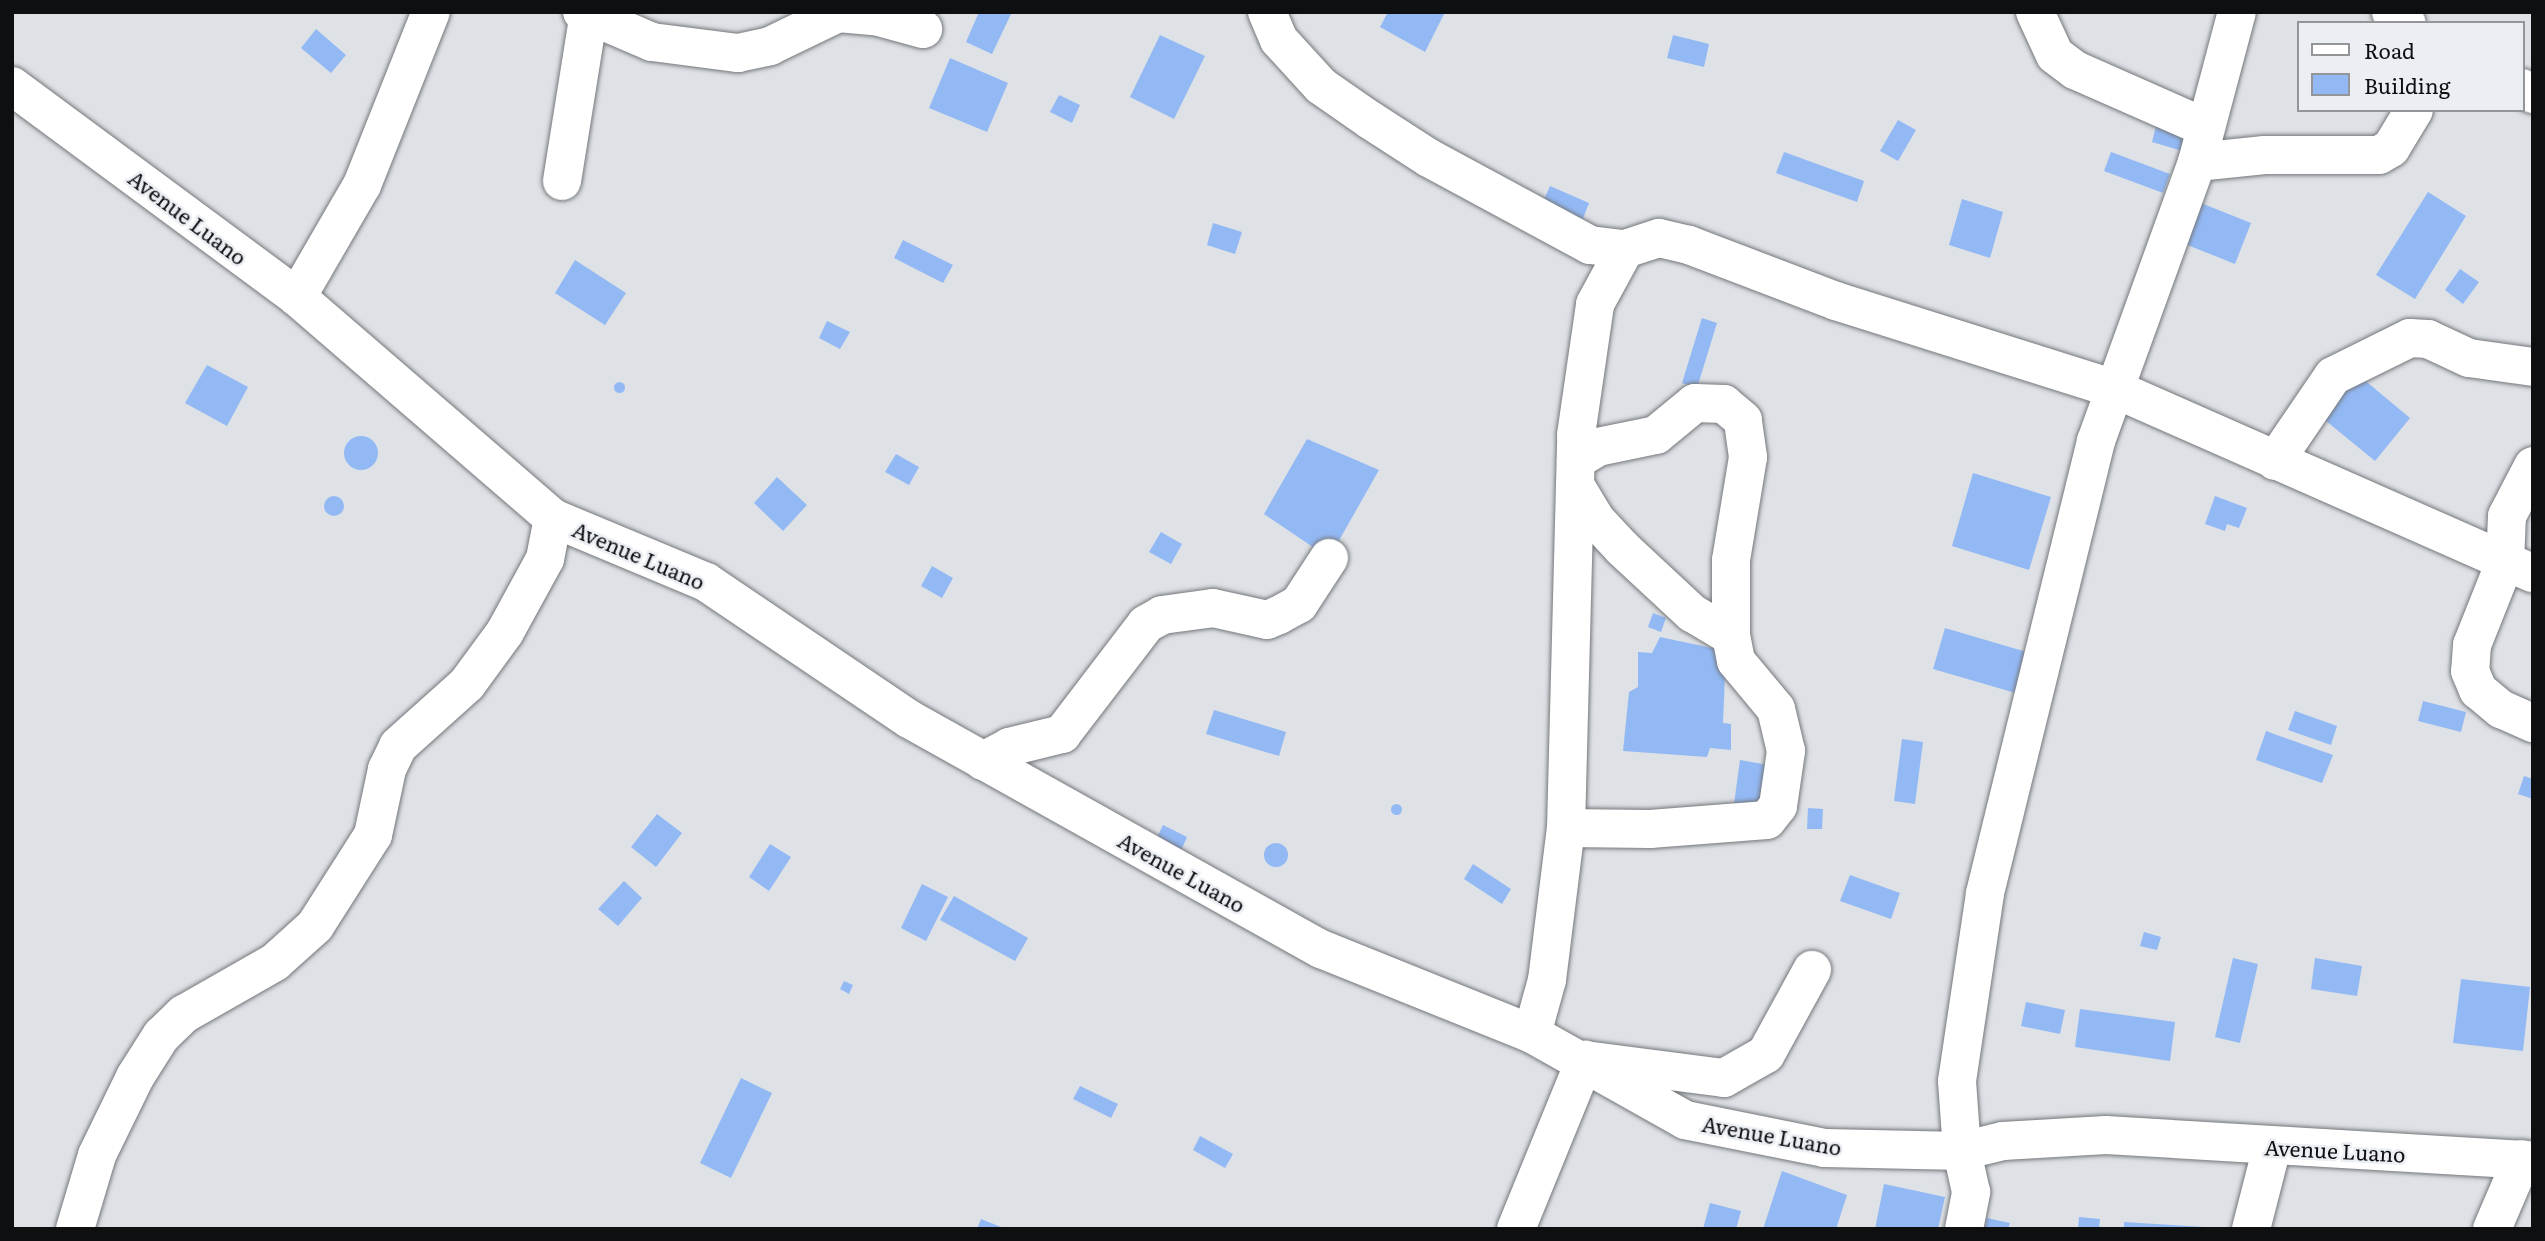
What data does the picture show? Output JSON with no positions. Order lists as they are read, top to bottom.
{
  "streets": {
    "street": ["Avenue Luano"]
  },
  "legend": ["Road", "Building"]
}
